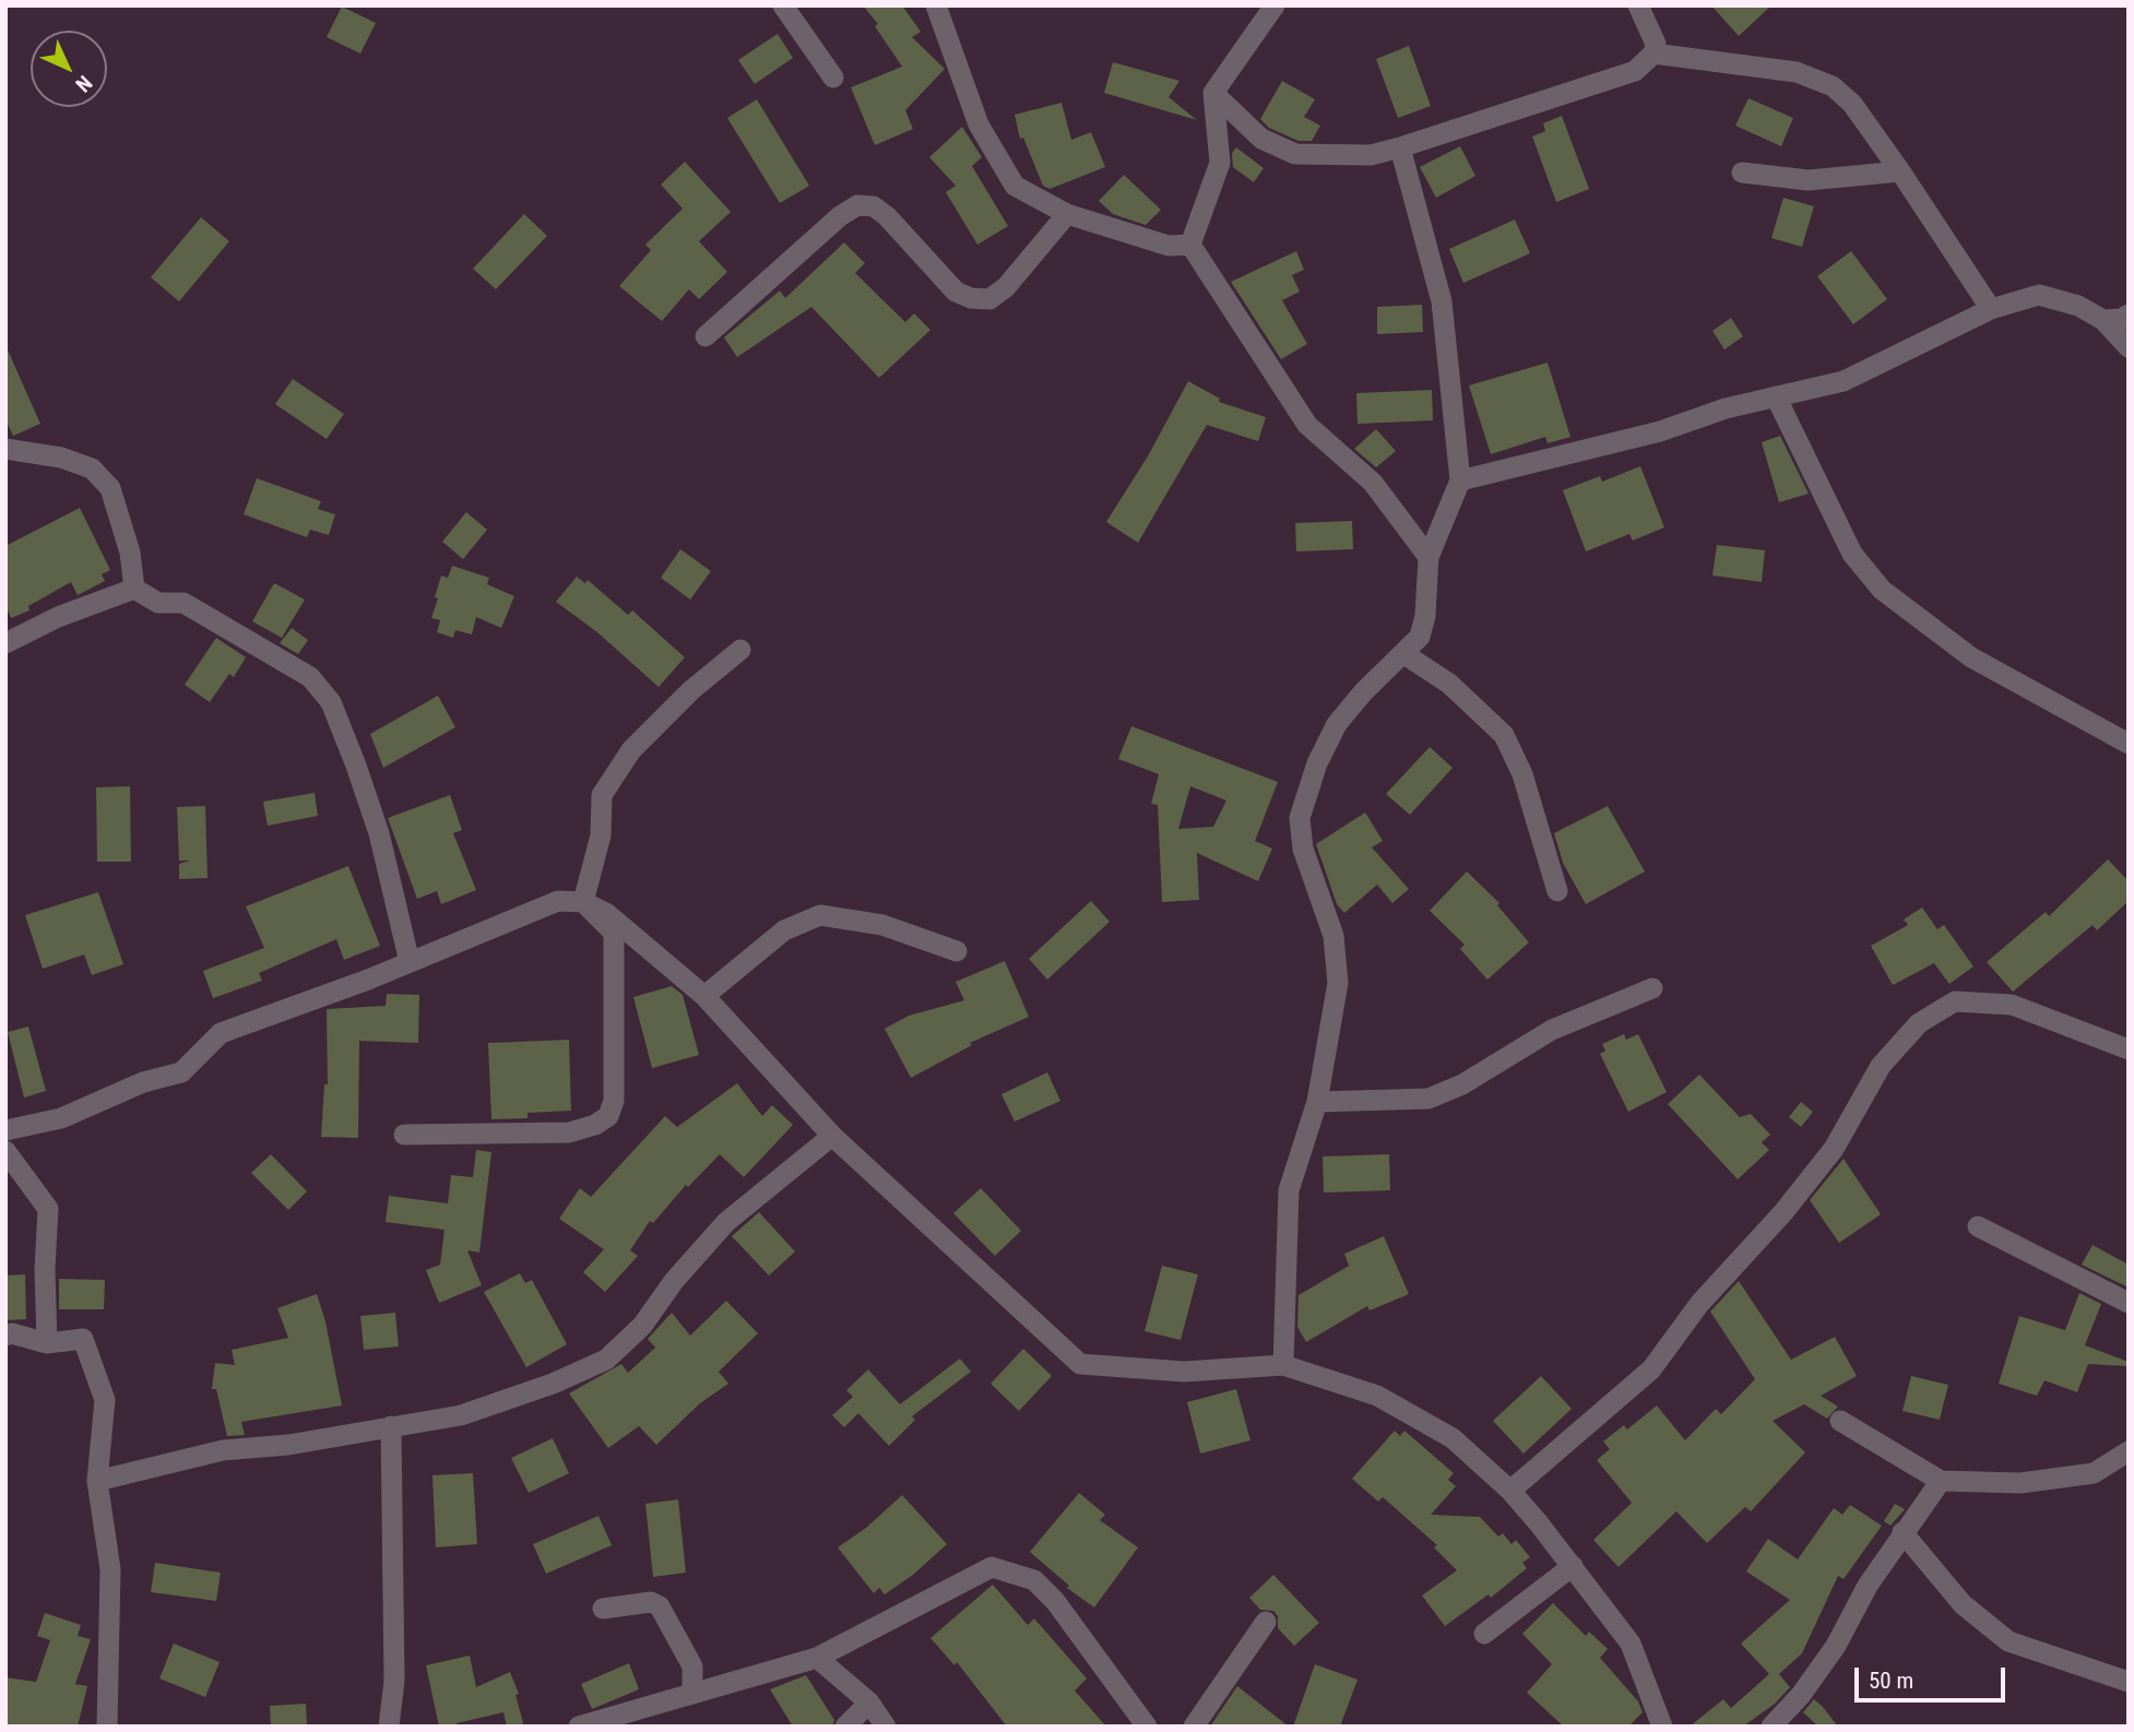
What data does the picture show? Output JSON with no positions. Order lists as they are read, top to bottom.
{
  "scale_bar": "50 m",
  "north": "bottom right"
}
